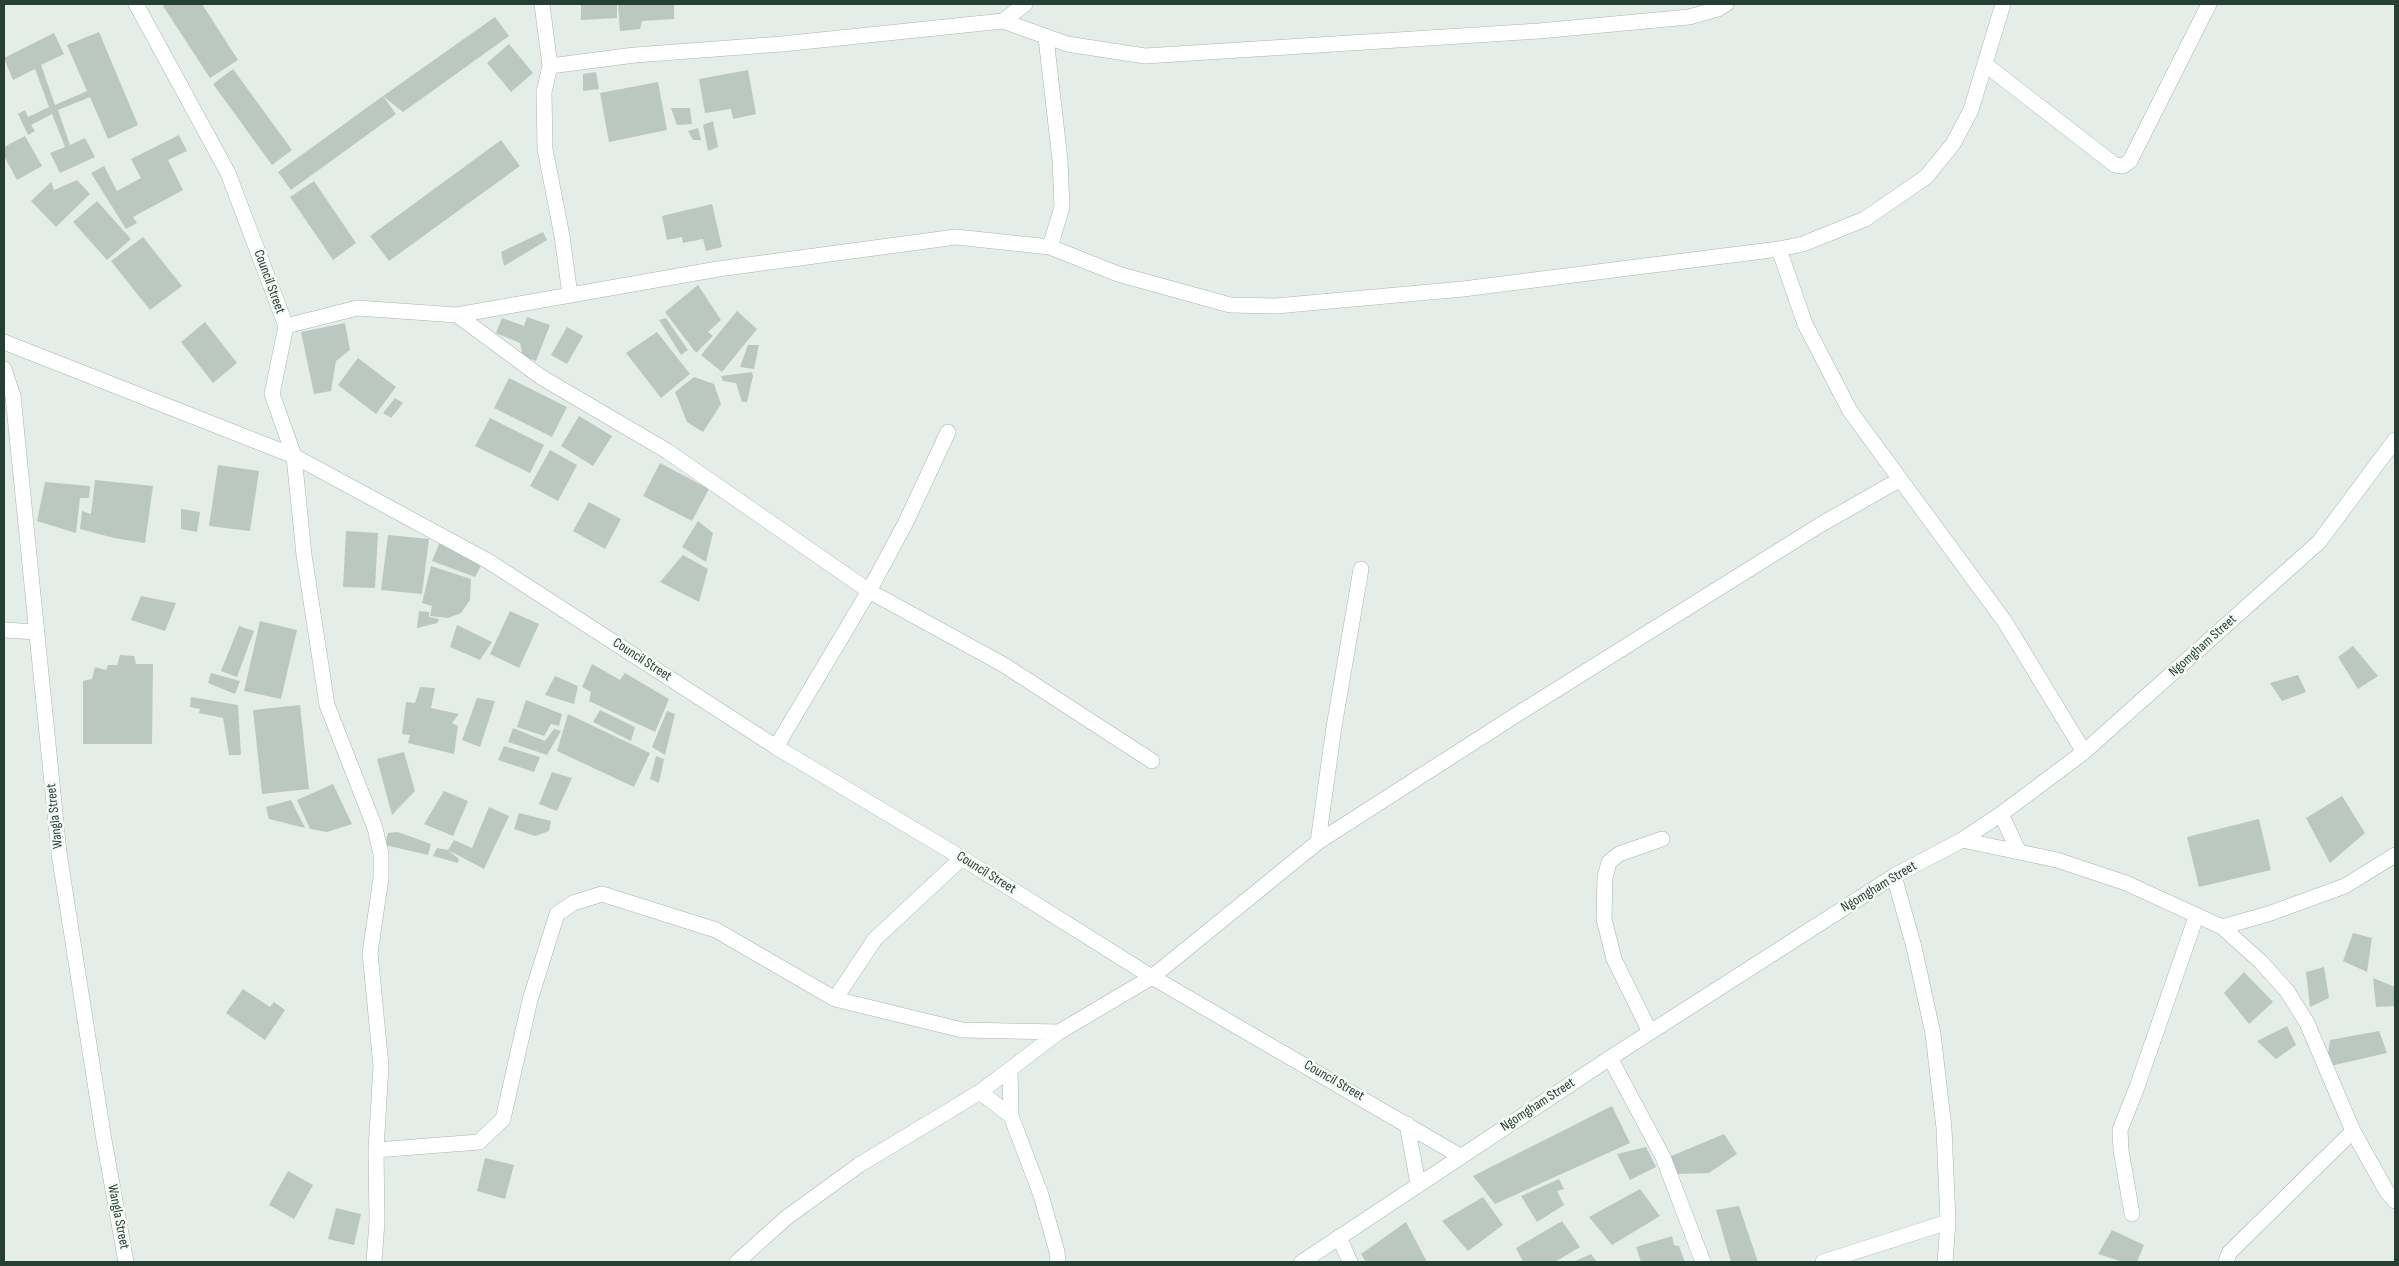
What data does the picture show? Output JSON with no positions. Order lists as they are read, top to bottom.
{
  "streets": {
    "street": ["Council Street", "Ngomgham Street", "Wangla Street"]
  },
  "crossings": [
    ["Council Street", "Ngomgham Street"]
  ]
}
